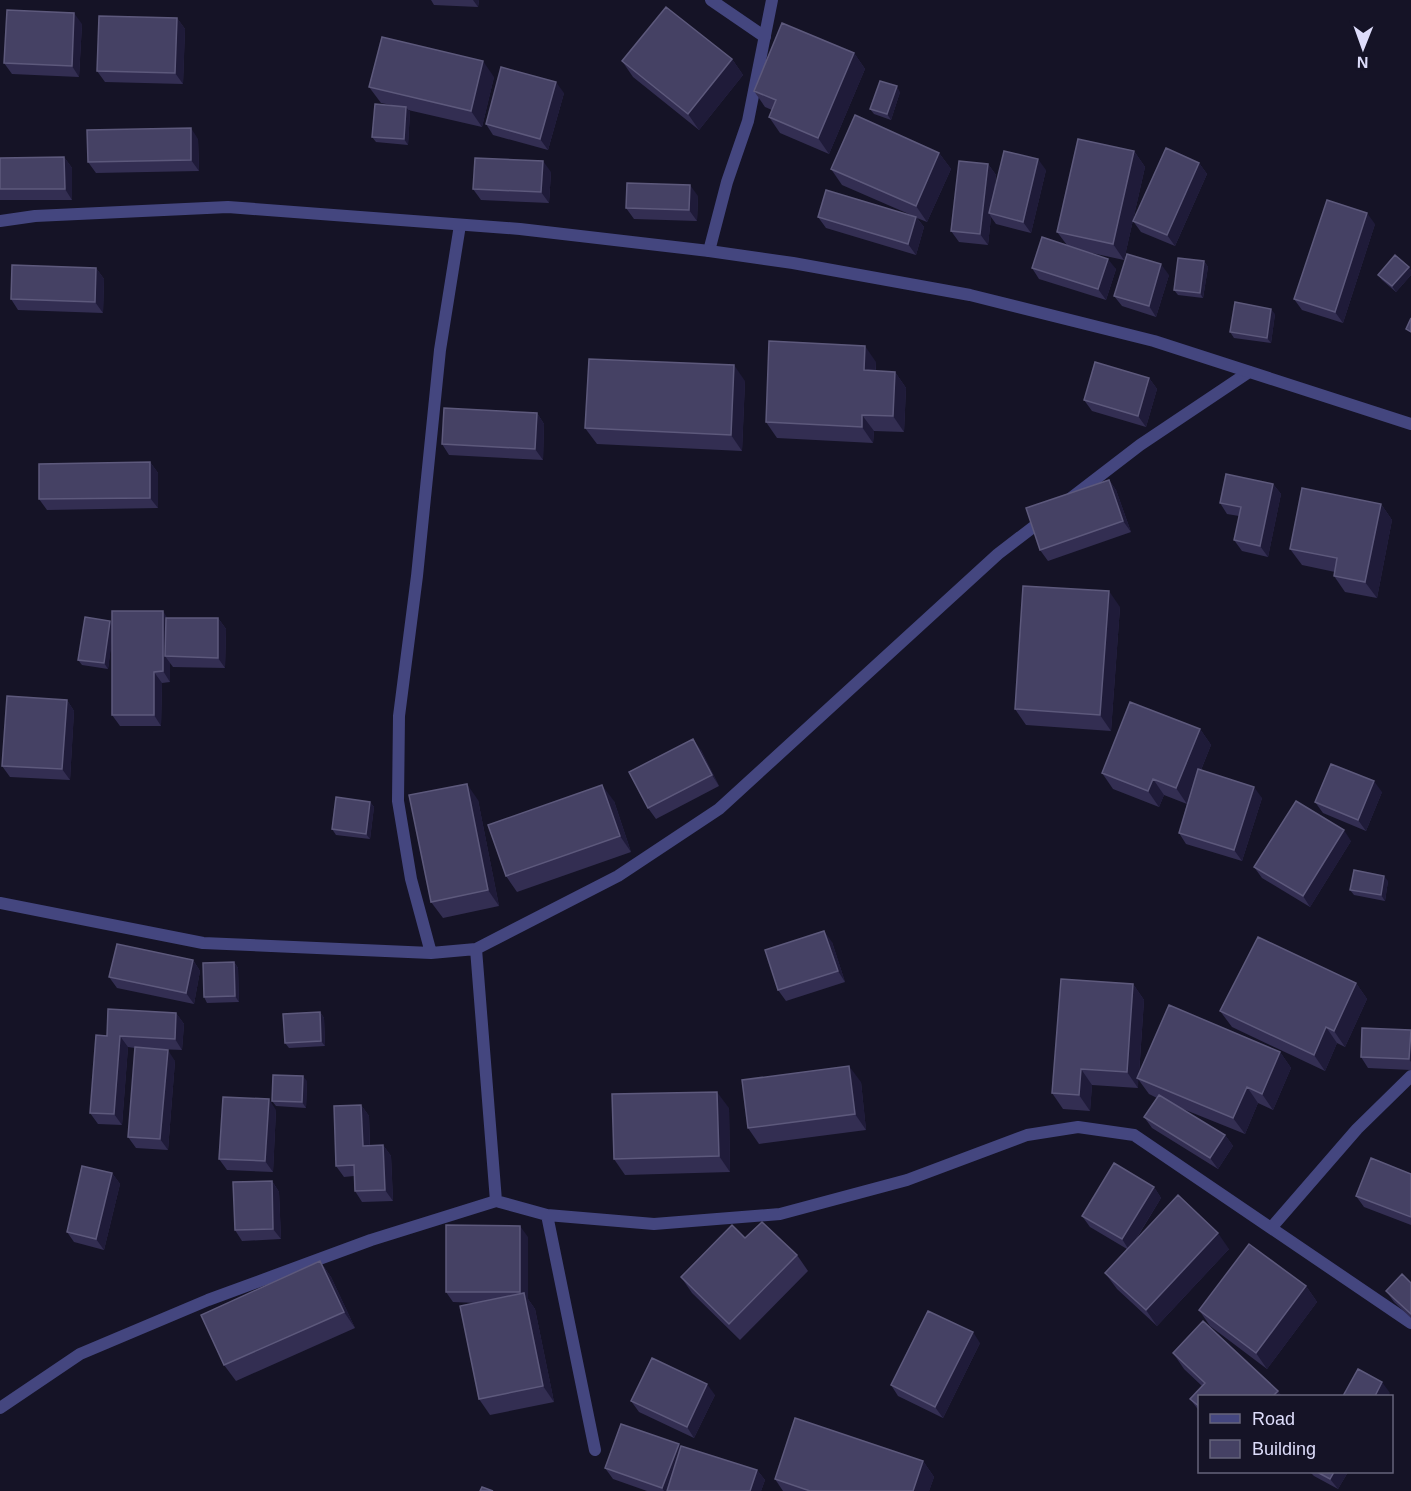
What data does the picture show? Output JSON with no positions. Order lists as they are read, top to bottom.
{
  "legend": ["Road", "Building"],
  "north": "bottom"
}
